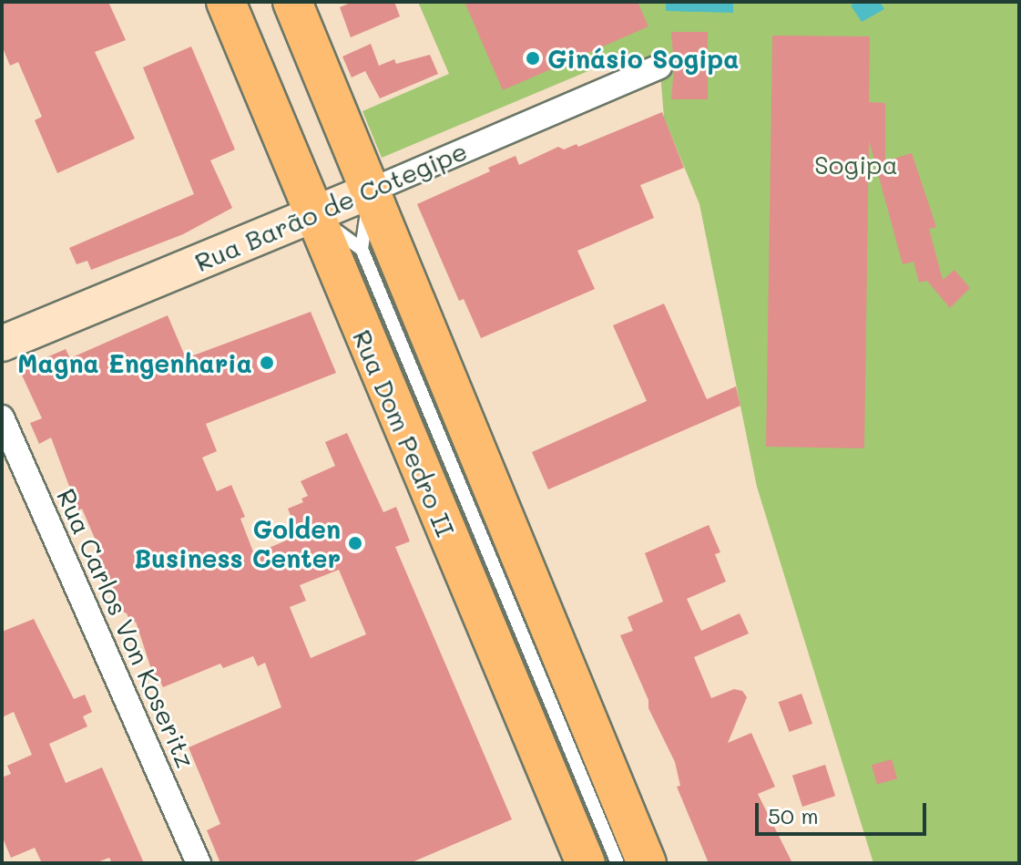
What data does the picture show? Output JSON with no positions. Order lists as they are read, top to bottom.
{
  "streets": {
    "main road": ["Rua Dom Pedro II"],
    "street": ["Rua Barão de Cotegipe", "Rua Carlos Von Koseritz"]
  },
  "crossings": [
    ["Rua Barão de Cotegipe", "Rua Dom Pedro II"]
  ],
  "parks": ["Sogipa"],
  "places": ["Ginásio Sogipa", "Magna Engenharia", "Golden Business Center"],
  "scale_bar": "50 m"
}
